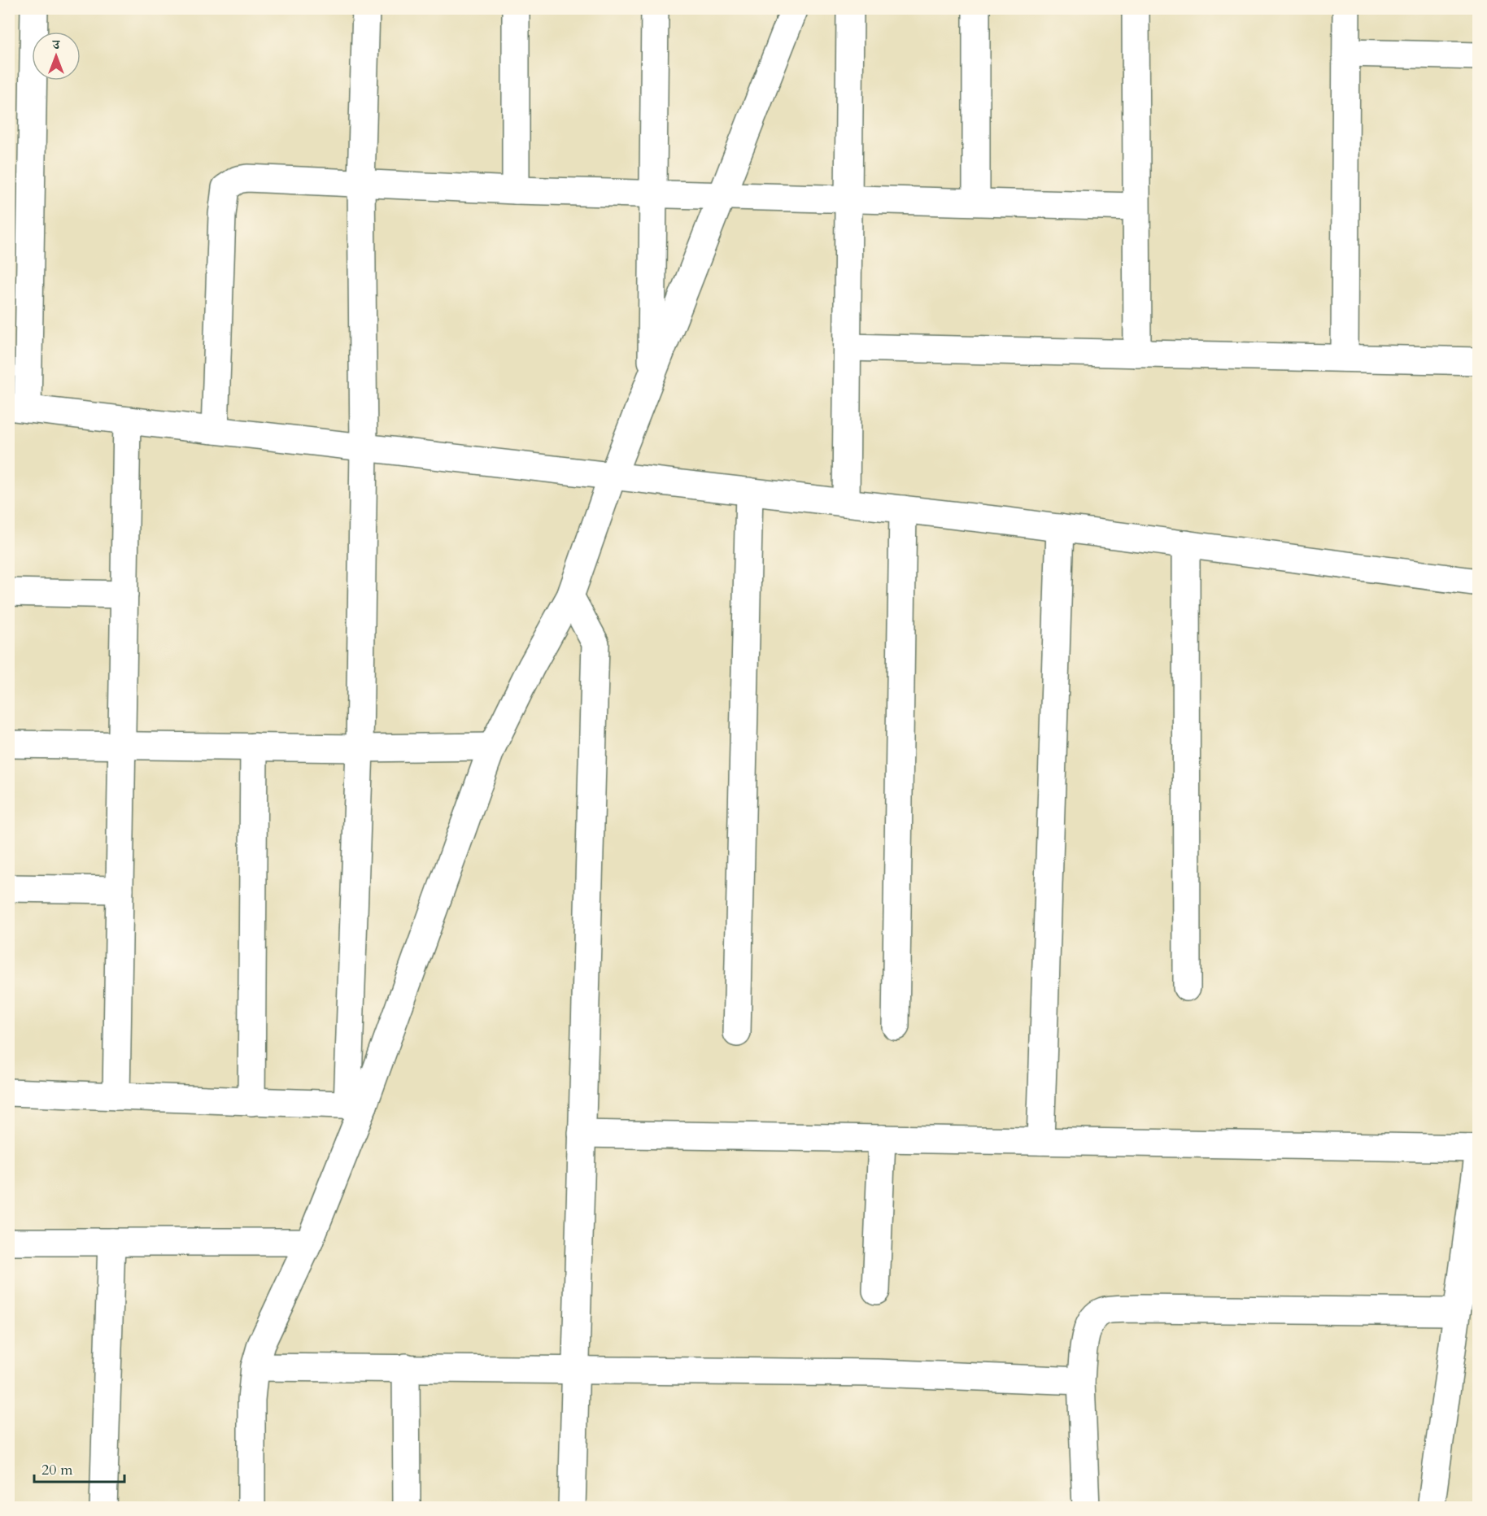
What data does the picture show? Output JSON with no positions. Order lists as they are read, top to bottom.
{
  "scale_bar": "20 m",
  "north": "top"
}
